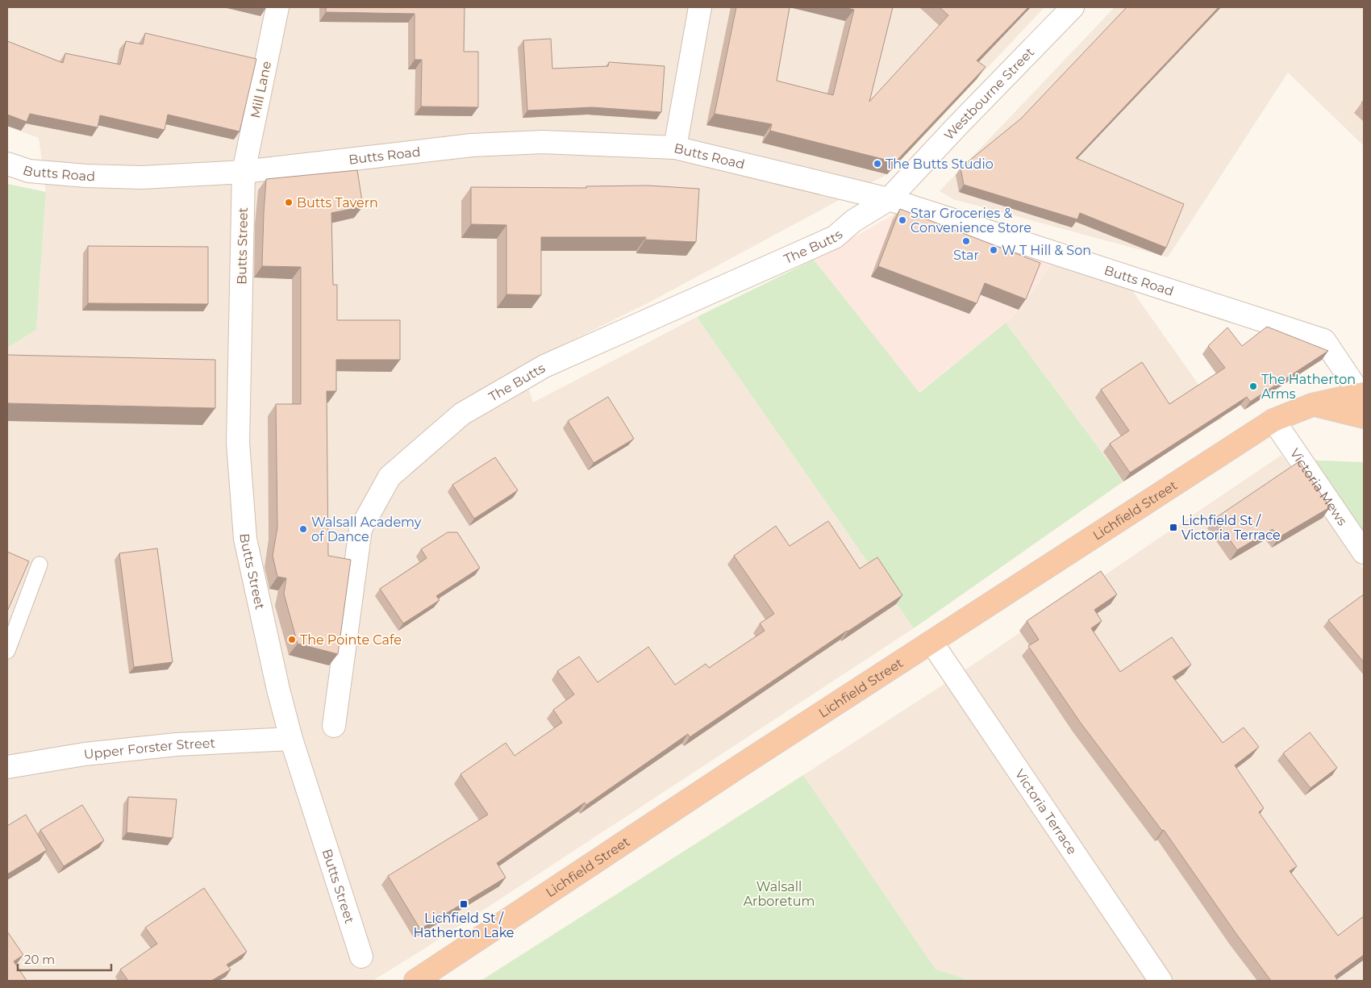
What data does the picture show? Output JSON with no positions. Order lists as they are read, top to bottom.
{
  "streets": {
    "highway": ["Lichfield Street"],
    "street": [
      "Mill Lane",
      "Westbourne Street",
      "Butts Road",
      "The Butts",
      "Butts Street",
      "Victoria Mews",
      "Upper Forster Street",
      "Victoria Terrace"
    ]
  },
  "crossings": [
    ["Mill Lane", "Butts Road"],
    ["Mill Lane", "Butts Street"],
    ["Westbourne Street", "Butts Road"],
    ["Westbourne Street", "The Butts"],
    ["Butts Road", "The Butts"],
    ["Butts Road", "Butts Street"],
    ["Butts Road", "Lichfield Street"],
    ["Butts Street", "Upper Forster Street"],
    ["Victoria Mews", "Lichfield Street"],
    ["Lichfield Street", "Victoria Terrace"]
  ],
  "parks": ["Walsall Arboretum"],
  "places": {
    "other": [
      "The Butts Studio",
      "Butts Tavern",
      "Star Groceries & Convenience Store",
      "Star",
      "W T Hill & Son",
      "The Hatherton Arms",
      "Walsall Academy of Dance",
      "The Pointe Cafe"
    ],
    "transit": ["Lichfield St / Victoria Terrace", "Lichfield St / Hatherton Lake"]
  },
  "scale_bar": "20 m"
}
